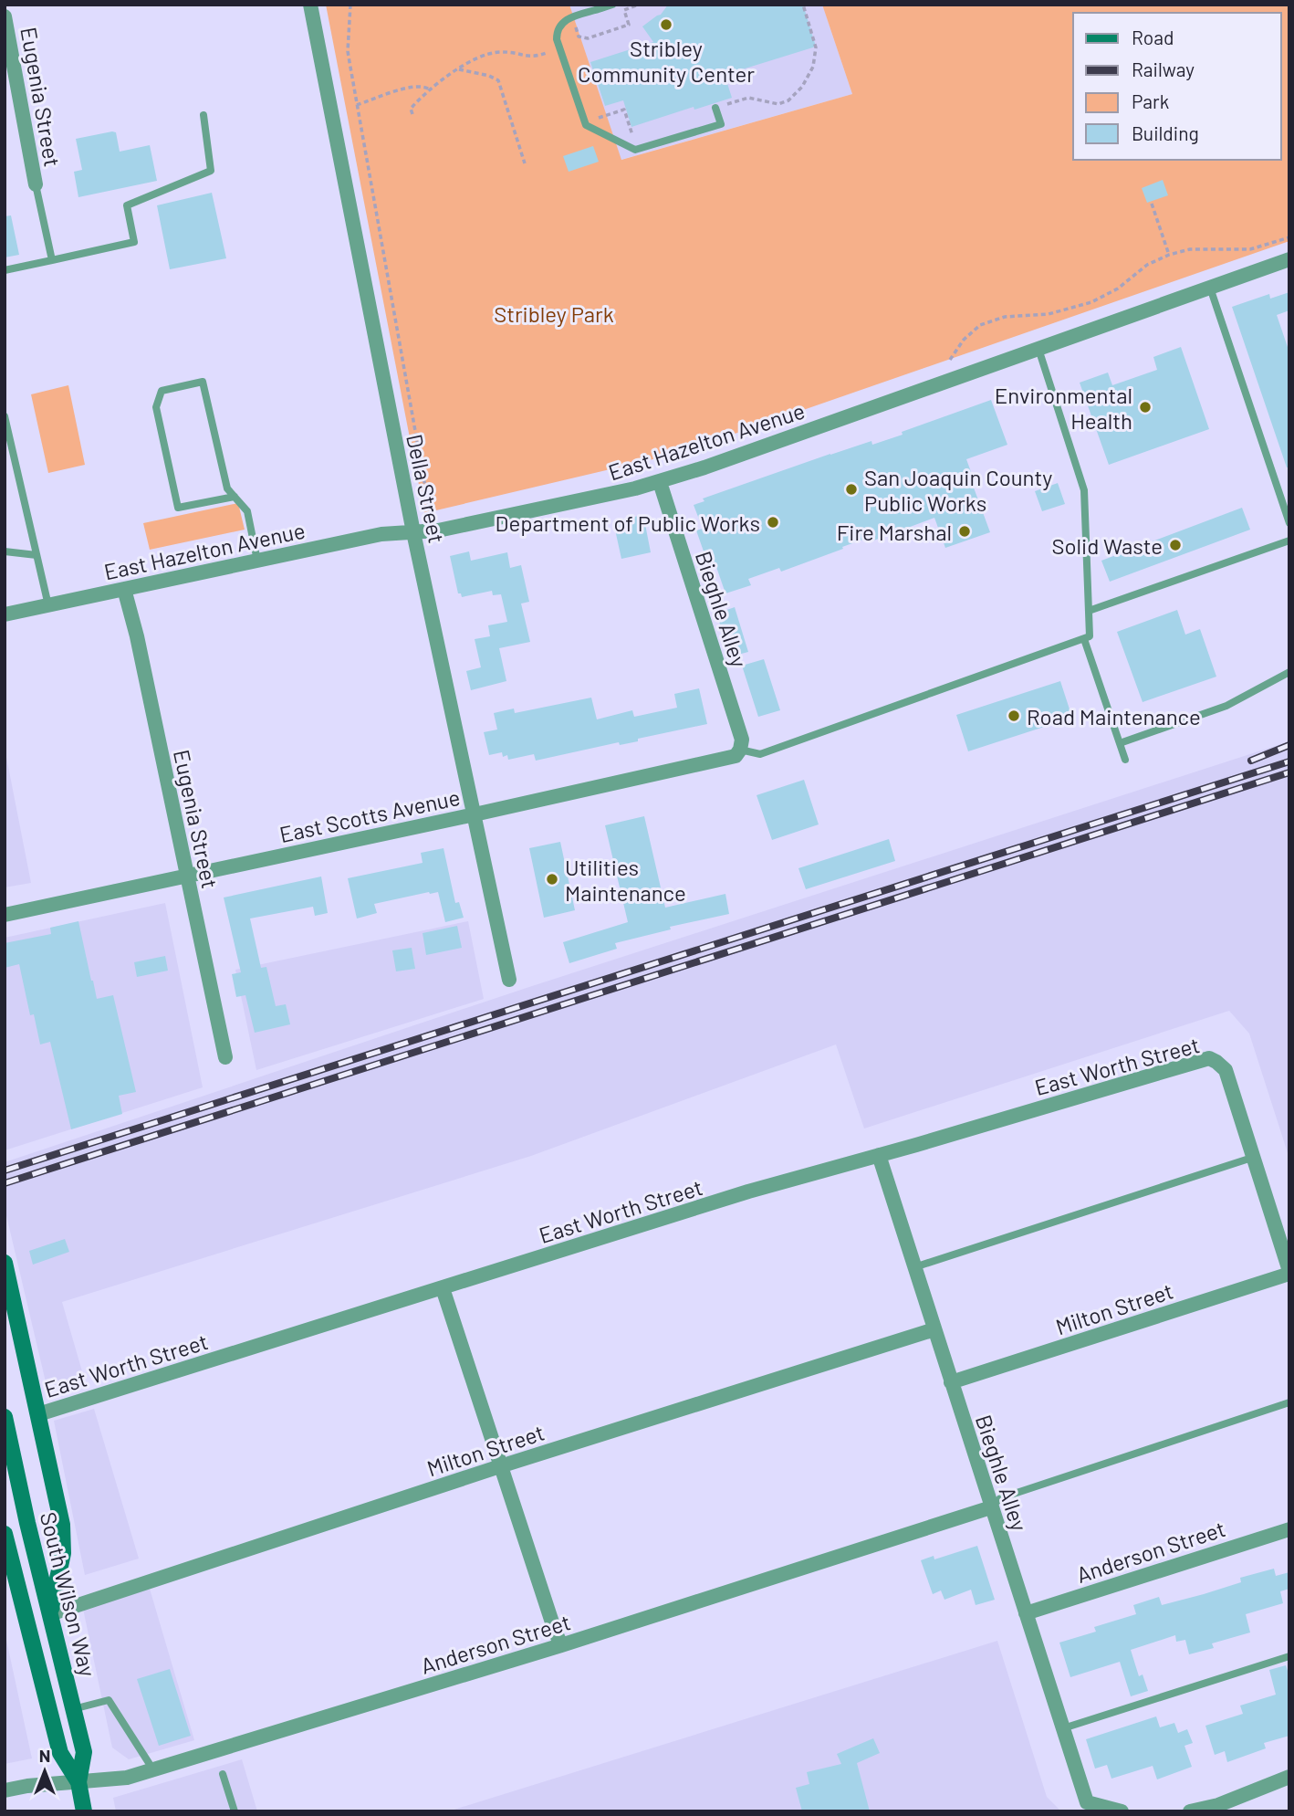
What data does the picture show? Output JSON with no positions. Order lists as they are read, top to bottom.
{
  "streets": {
    "main road": ["South Wilson Way"],
    "street": [
      "Eugenia Street",
      "East Hazelton Avenue",
      "Della Street",
      "Bieghle Alley",
      "East Scotts Avenue",
      "East Worth Street",
      "Milton Street",
      "Anderson Street"
    ]
  },
  "crossings": [
    ["Eugenia Street", "East Hazelton Avenue"],
    ["Eugenia Street", "East Scotts Avenue"],
    ["East Hazelton Avenue", "Della Street"],
    ["East Hazelton Avenue", "Bieghle Alley"],
    ["Della Street", "East Scotts Avenue"],
    ["Bieghle Alley", "East Scotts Avenue"],
    ["Bieghle Alley", "East Worth Street"],
    ["Bieghle Alley", "Milton Street"],
    ["Bieghle Alley", "Anderson Street"],
    ["Milton Street", "South Wilson Way"],
    ["Anderson Street", "South Wilson Way"]
  ],
  "parks": ["Stribley Park"],
  "places": [
    "Stribley Community Center",
    "Environmental Health",
    "San Joaquin County Public Works",
    "Department of Public Works",
    "Fire Marshal",
    "Solid Waste",
    "Road Maintenance",
    "Utilities Maintenance"
  ],
  "legend": [
    "Road",
    "Railway",
    "Park",
    "Building"
  ],
  "north": "top"
}
